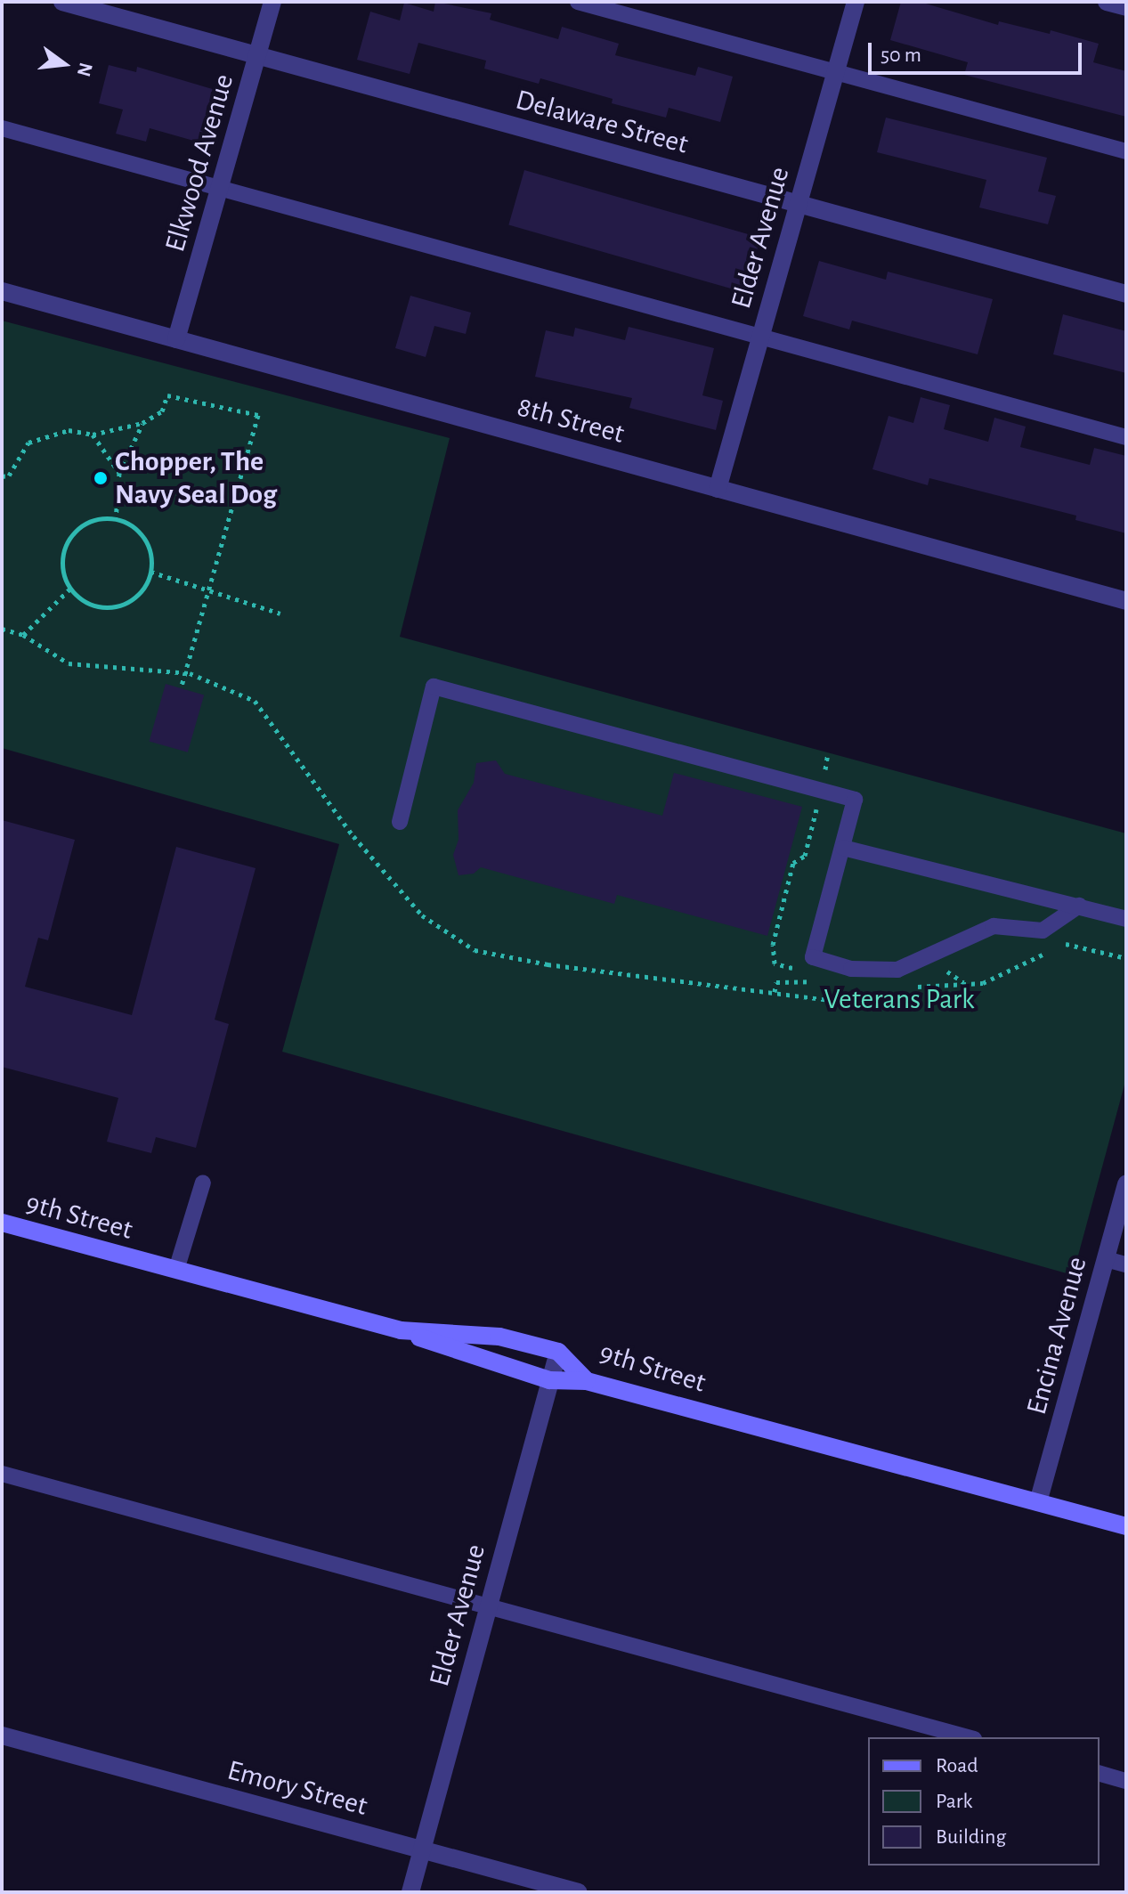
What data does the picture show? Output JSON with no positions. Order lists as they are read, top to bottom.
{
  "streets": {
    "main road": ["9th Street"],
    "street": [
      "Delaware Street",
      "Elkwood Avenue",
      "Elder Avenue",
      "8th Street",
      "Encina Avenue",
      "Emory Street"
    ]
  },
  "crossings": [
    ["Delaware Street", "Elkwood Avenue"],
    ["Delaware Street", "Elder Avenue"],
    ["Elkwood Avenue", "8th Street"],
    ["Elder Avenue", "8th Street"],
    ["Elder Avenue", "9th Street"],
    ["Elder Avenue", "Emory Street"],
    ["9th Street", "Encina Avenue"]
  ],
  "parks": ["Veterans Park"],
  "places": ["Chopper, The Navy Seal Dog"],
  "legend": ["Road", "Park", "Building"],
  "scale_bar": "50 m",
  "north": "right"
}
